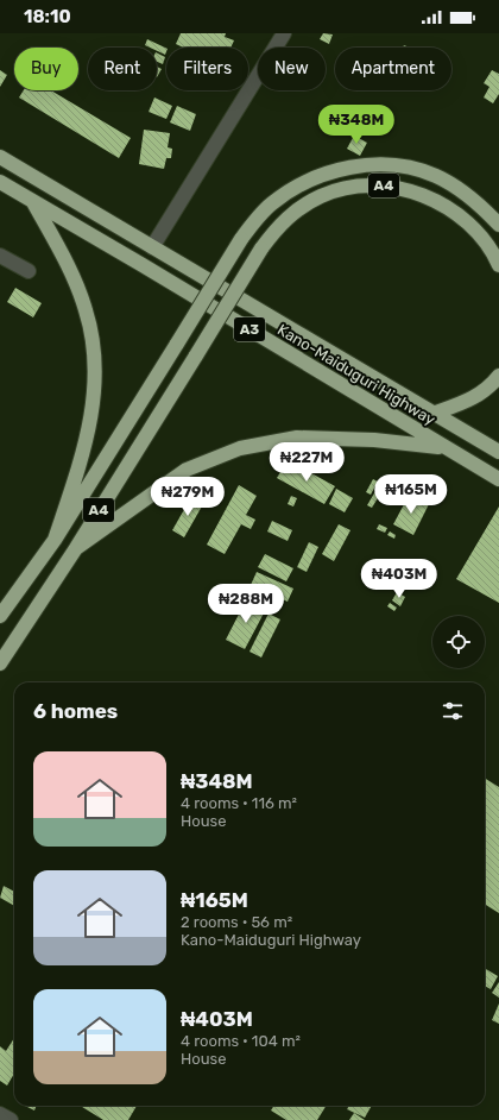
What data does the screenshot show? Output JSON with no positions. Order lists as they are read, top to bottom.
{
  "streets": {
    "highway": ["A4", "A3", "Kano-Maiduguri Highway"]
  },
  "page": {
    "status": "18:10",
    "chip": [
      "Buy",
      "Rent",
      "Filters",
      "New",
      "Apartment"
    ],
    "price": [
      "₦348M",
      "₦227M",
      "₦165M",
      "₦279M",
      "₦403M",
      "₦288M"
    ],
    "heading": "6 homes",
    "list": [
      {
        "name": "₦348M",
        "note": "4 rooms · 116 m² · House"
      },
      {
        "name": "₦165M",
        "note": "2 rooms · 56 m² · Kano-Maiduguri Highway"
      },
      {
        "name": "₦403M",
        "note": "4 rooms · 104 m² · House"
      }
    ]
  }
}
